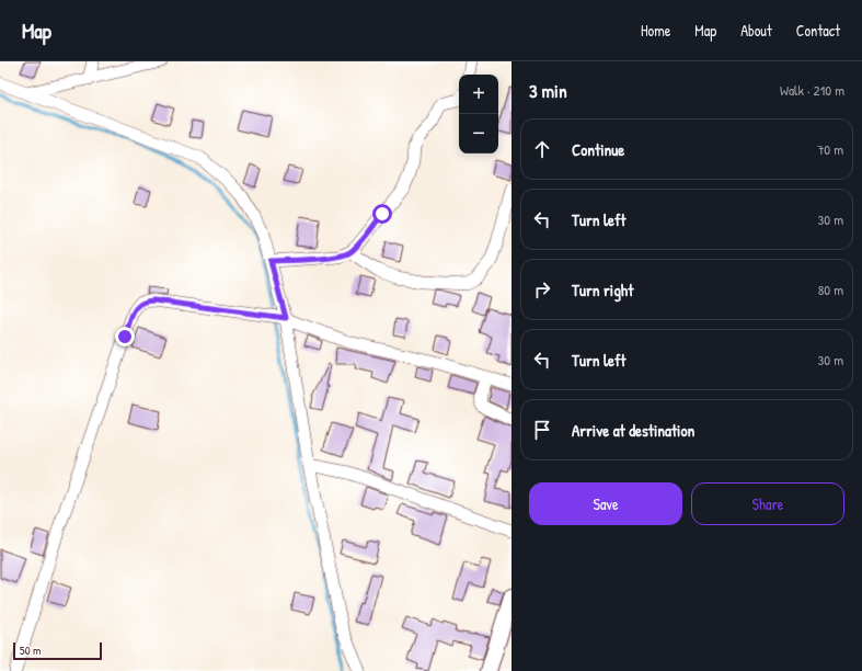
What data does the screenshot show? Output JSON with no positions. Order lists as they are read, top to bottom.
{
  "scale_bar": "50 m",
  "page": {
    "header": "Map",
    "nav": [
      "Home",
      "Map",
      "About",
      "Contact"
    ],
    "heading": ["3 min", "Walk · 210 m"],
    "map_buttons": ["+", "−"],
    "list": [
      ["Continue", "70 m"],
      ["Turn left", "30 m"],
      ["Turn right", "80 m"],
      ["Turn left", "30 m"],
      "Arrive at destination"
    ],
    "buttons": ["Save", "Share"],
    "scale": "50 m"
  }
}
